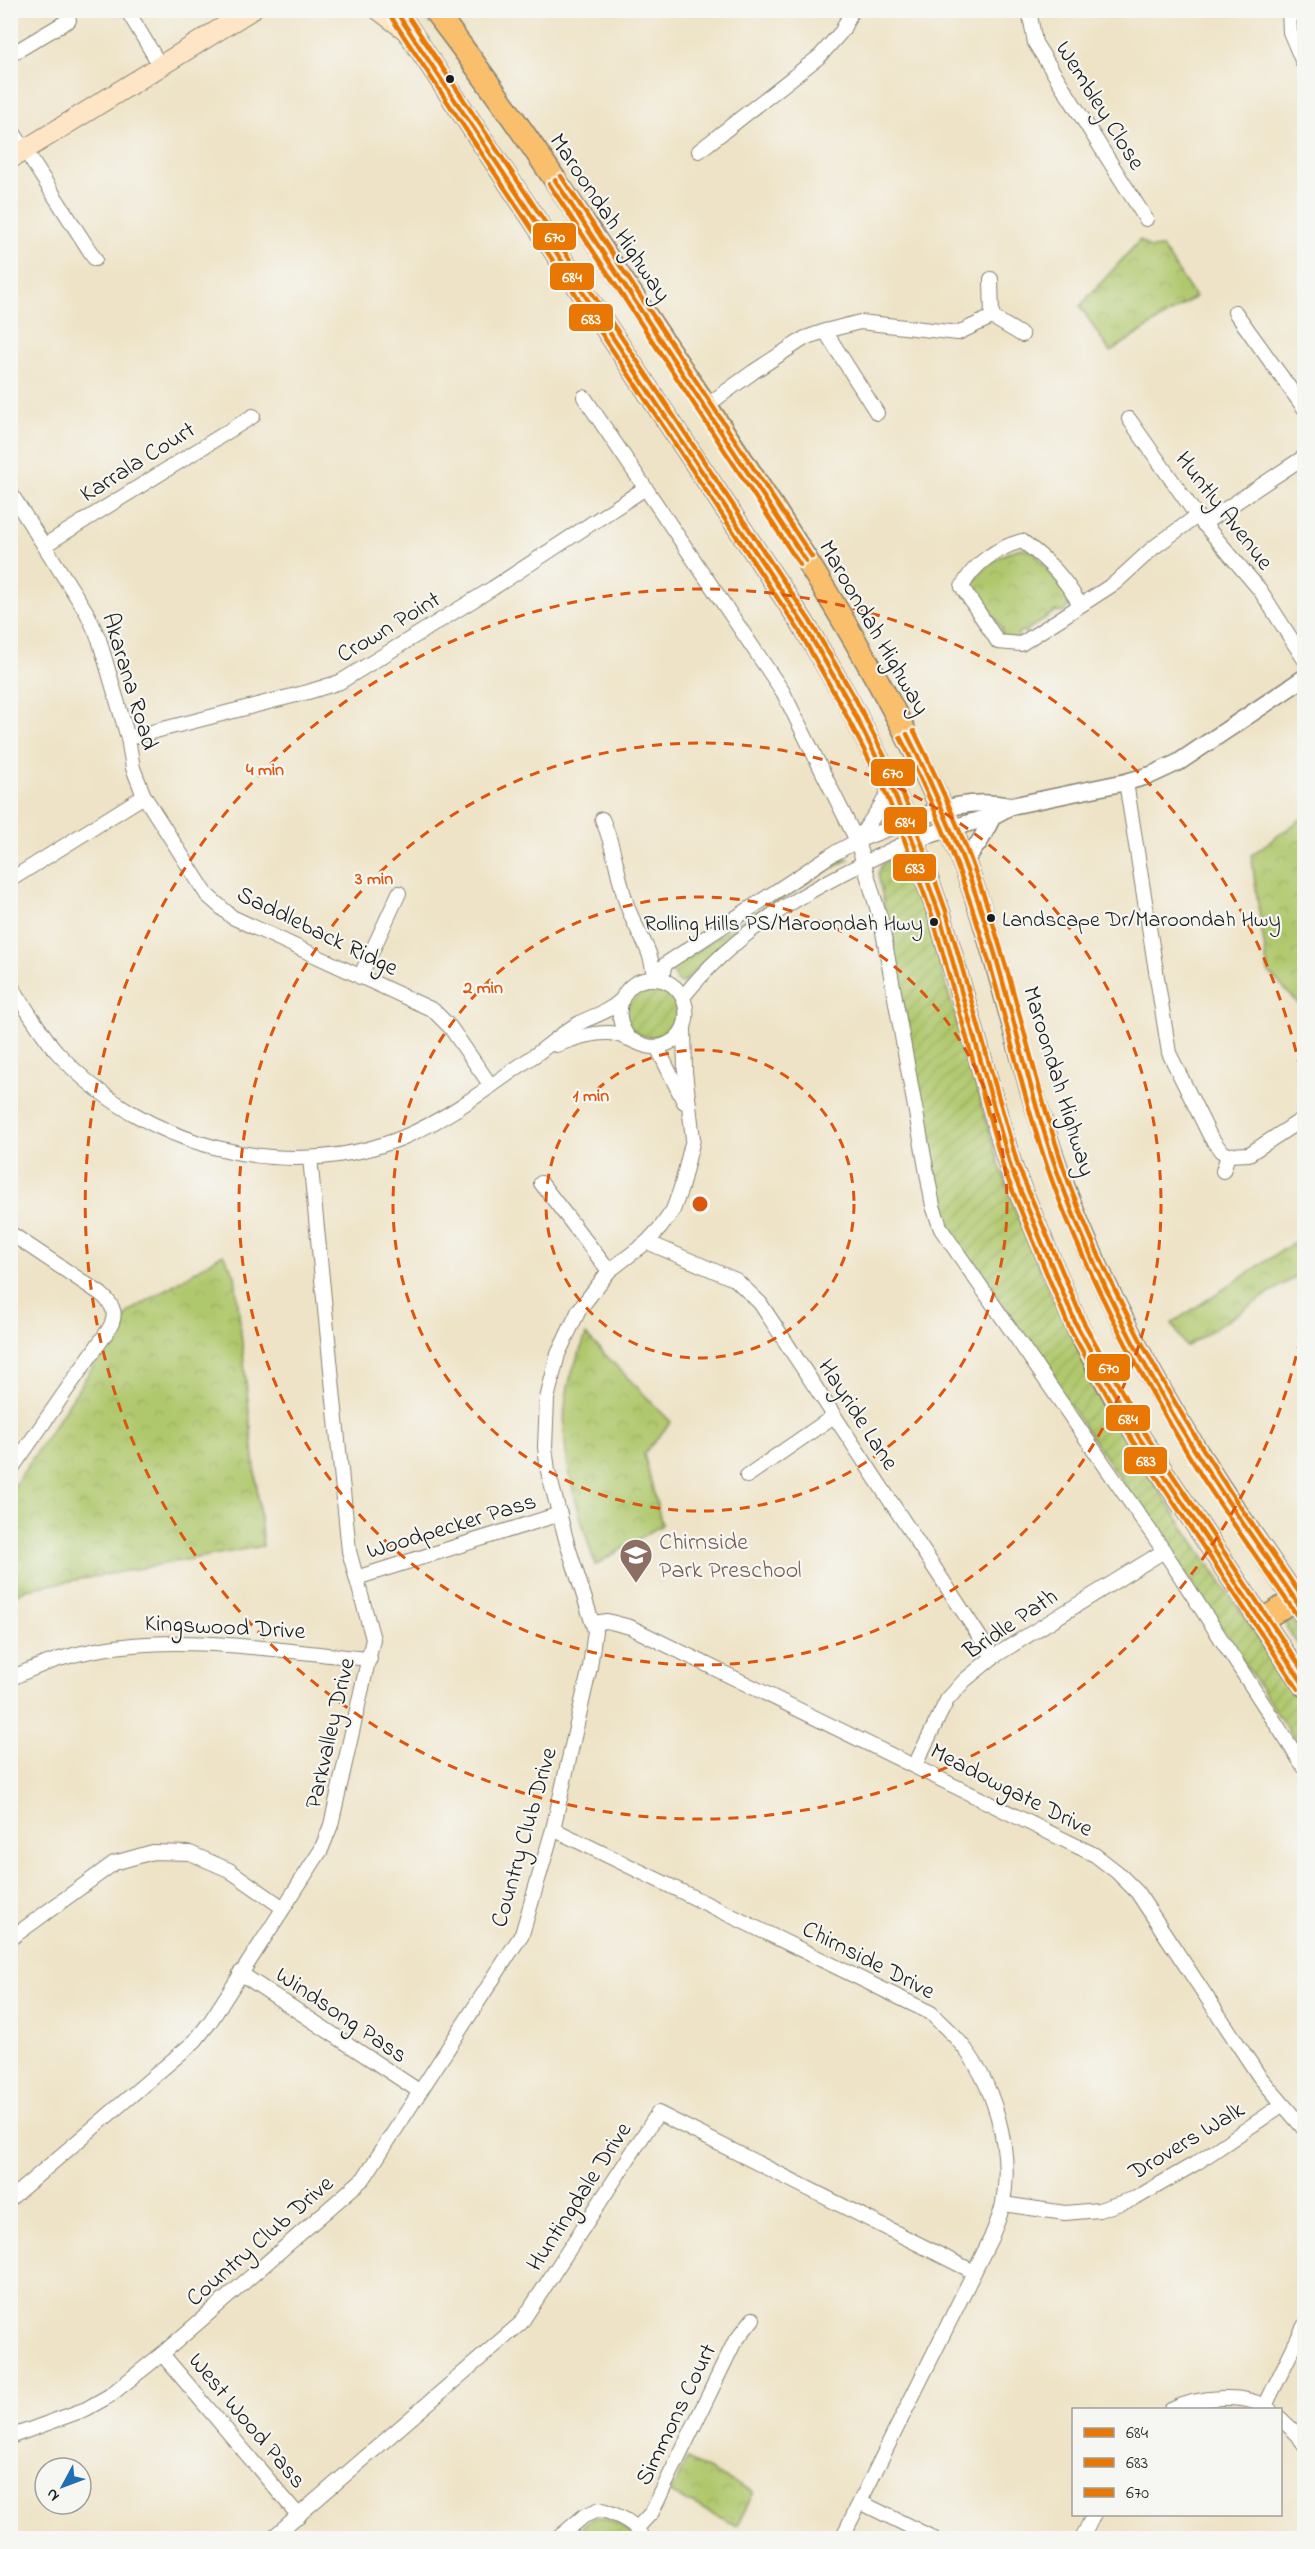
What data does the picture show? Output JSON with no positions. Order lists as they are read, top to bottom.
{
  "streets": {
    "highway": ["Maroondah Highway"],
    "street": [
      "Wembley Close",
      "Karrala Court",
      "Huntly Avenue",
      "Crown Point",
      "Akarana Road",
      "Saddleback Ridge",
      "Hayride Lane",
      "Woodpecker Pass",
      "Bridle Path",
      "Kingswood Drive",
      "Parkvalley Drive",
      "Meadowgate Drive",
      "Country Club Drive",
      "Chirnside Drive",
      "Windsong Pass",
      "Drovers Walk",
      "Huntingdale Drive",
      "Simmons Court",
      "West Wood Pass"
    ]
  },
  "crossings": [
    ["Karrala Court", "Akarana Road"],
    ["Crown Point", "Akarana Road"],
    ["Akarana Road", "Saddleback Ridge"],
    ["Hayride Lane", "Bridle Path"],
    ["Hayride Lane", "Country Club Drive"],
    ["Woodpecker Pass", "Parkvalley Drive"],
    ["Woodpecker Pass", "Country Club Drive"],
    ["Bridle Path", "Meadowgate Drive"],
    ["Kingswood Drive", "Parkvalley Drive"],
    ["Parkvalley Drive", "Windsong Pass"],
    ["Meadowgate Drive", "Country Club Drive"],
    ["Meadowgate Drive", "Drovers Walk"],
    ["Country Club Drive", "Chirnside Drive"],
    ["Country Club Drive", "Windsong Pass"],
    ["Country Club Drive", "West Wood Pass"],
    ["Chirnside Drive", "Drovers Walk"],
    ["Chirnside Drive", "Huntingdale Drive"],
    ["Huntingdale Drive", "West Wood Pass"]
  ],
  "places": {
    "other": ["Landscape Dr/Maroondah Hwy", "Rolling Hills PS/Maroondah Hwy"],
    "school or university": ["Chirnside Park Preschool"]
  },
  "lines": ["transit line 684", "transit line 670", "transit line 683"],
  "legend": ["684", "683", "670"],
  "north": "bottom left",
  "rings": [
    "4 min",
    "3 min",
    "2 min",
    "1 min"
  ]
}
